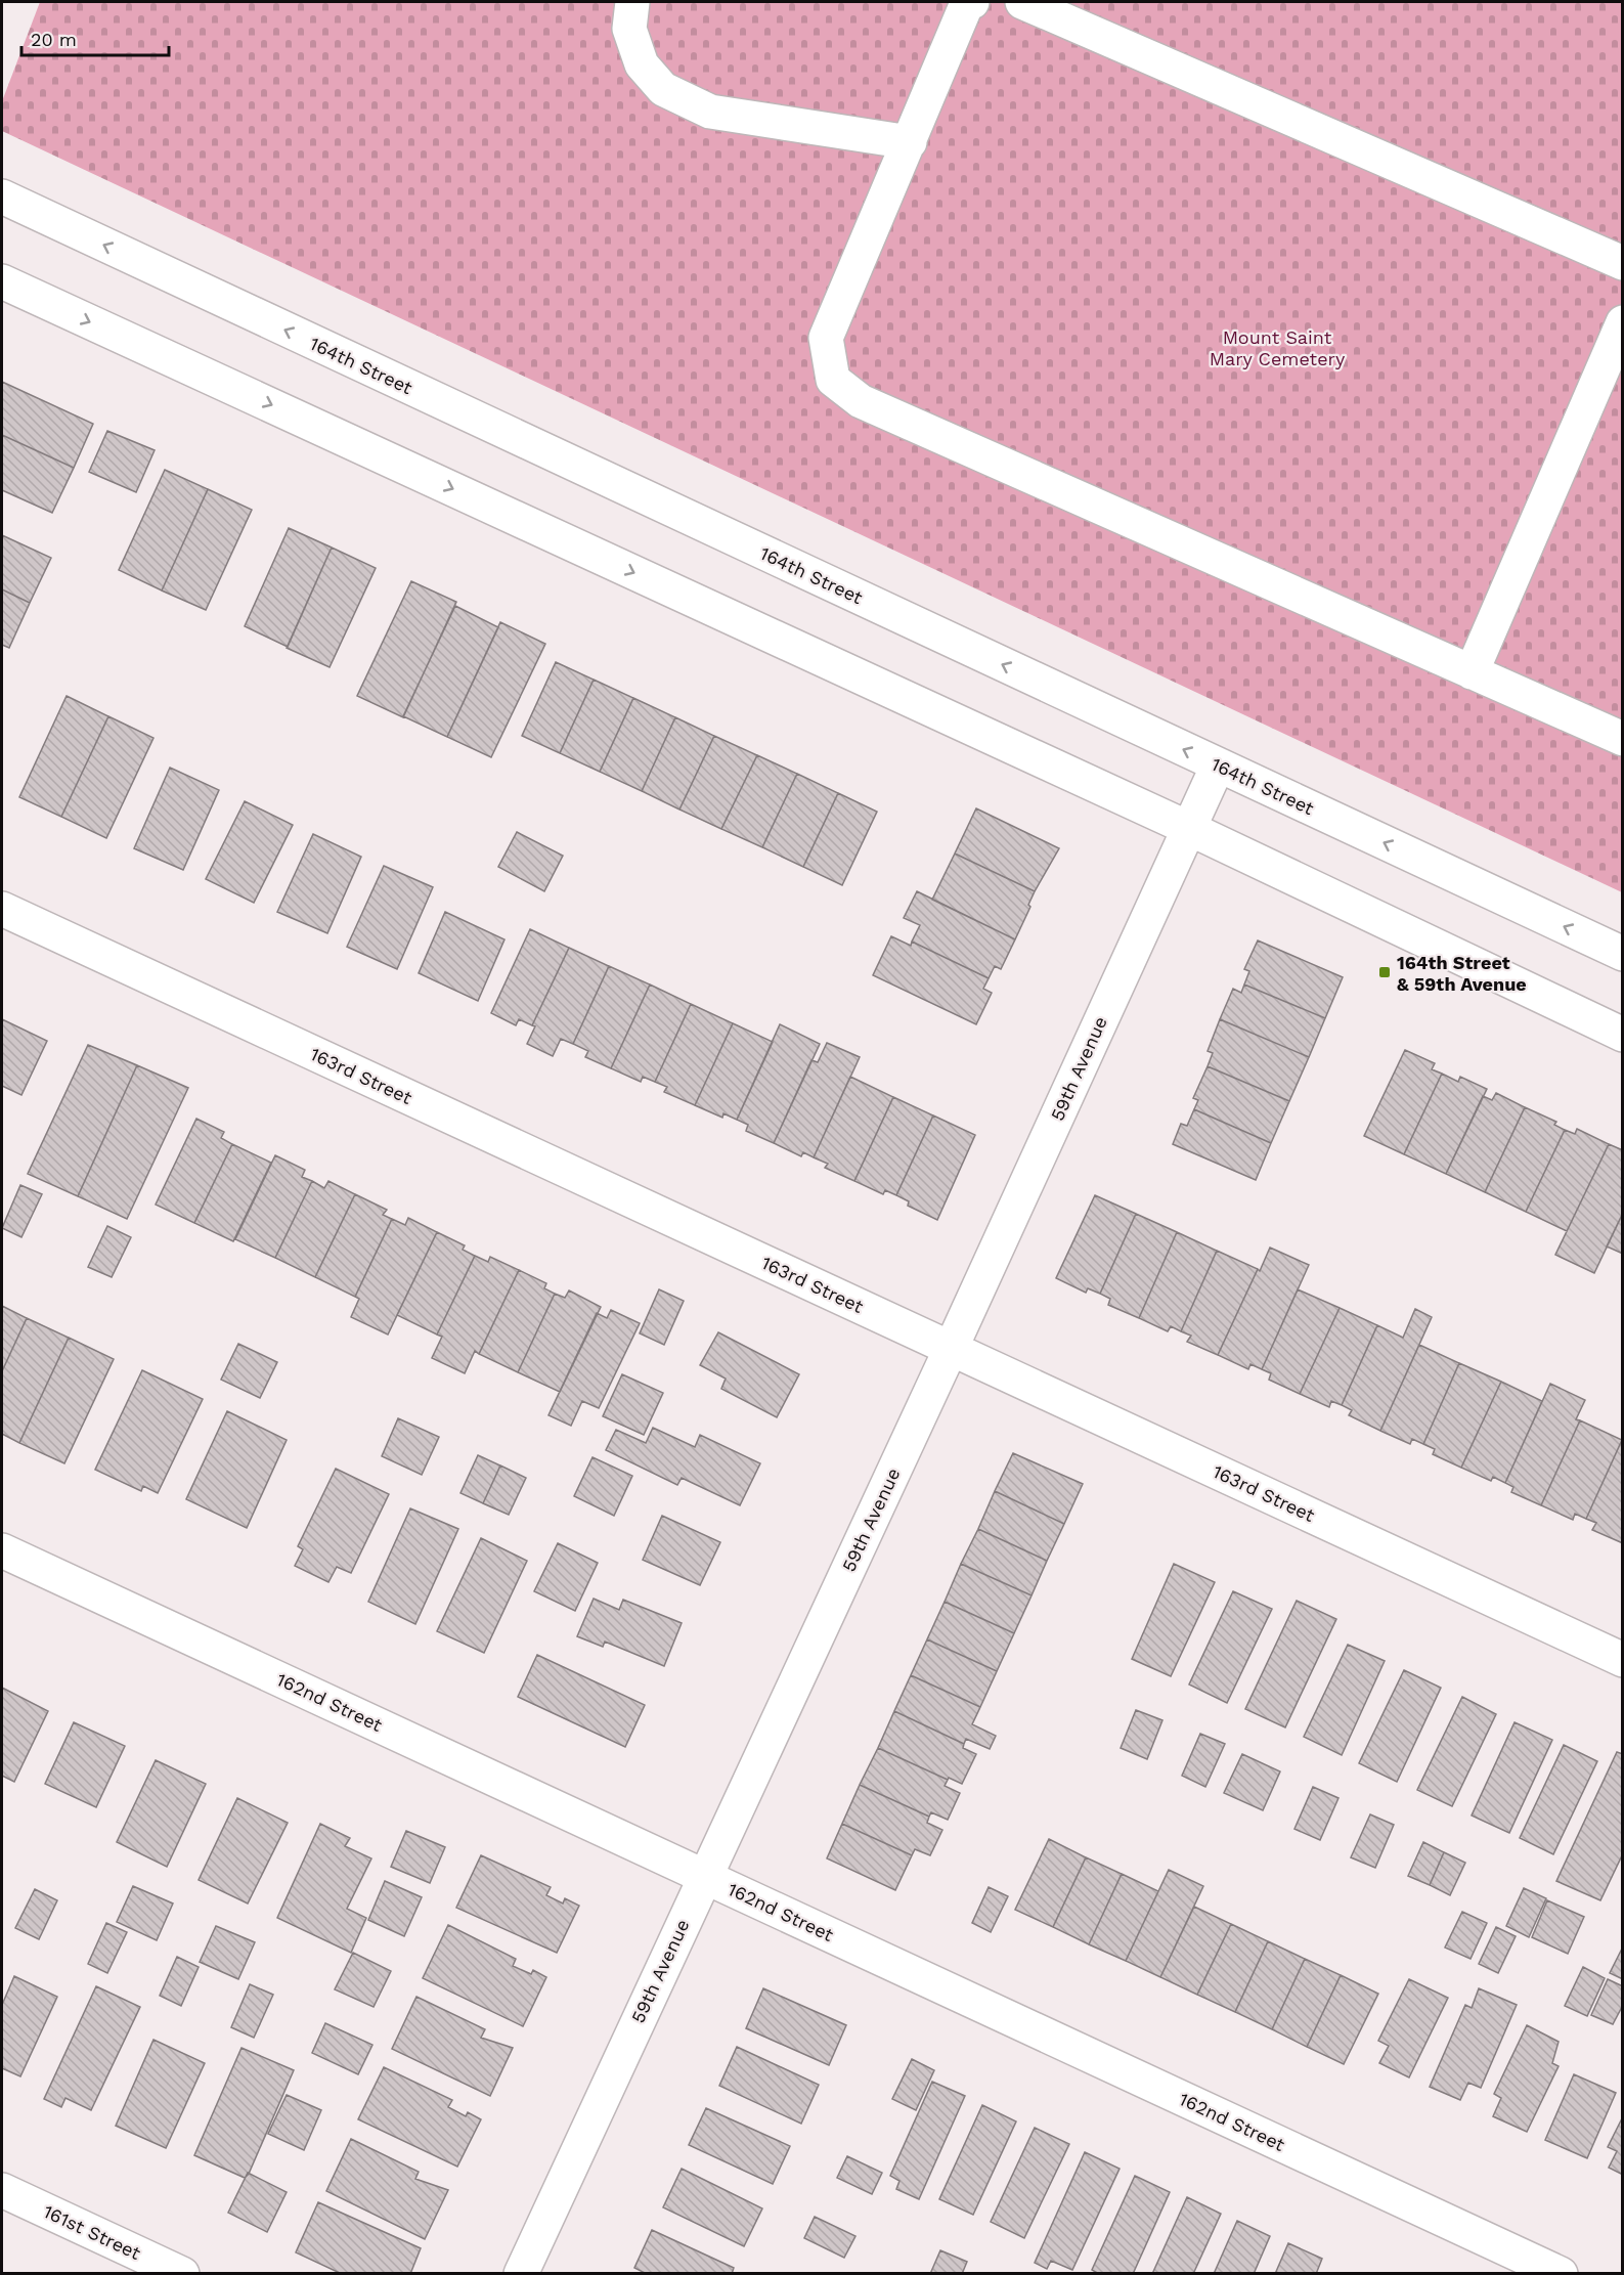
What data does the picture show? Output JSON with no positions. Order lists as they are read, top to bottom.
{
  "streets": {
    "street": [
      "164th Street",
      "59th Avenue",
      "163rd Street",
      "162nd Street",
      "161st Street"
    ]
  },
  "crossings": [
    ["164th Street", "59th Avenue"],
    ["59th Avenue", "163rd Street"],
    ["59th Avenue", "162nd Street"]
  ],
  "parks": ["Mount Saint Mary Cemetery"],
  "places": {
    "transit": ["164th Street & 59th Avenue"]
  },
  "scale_bar": "20 m"
}
